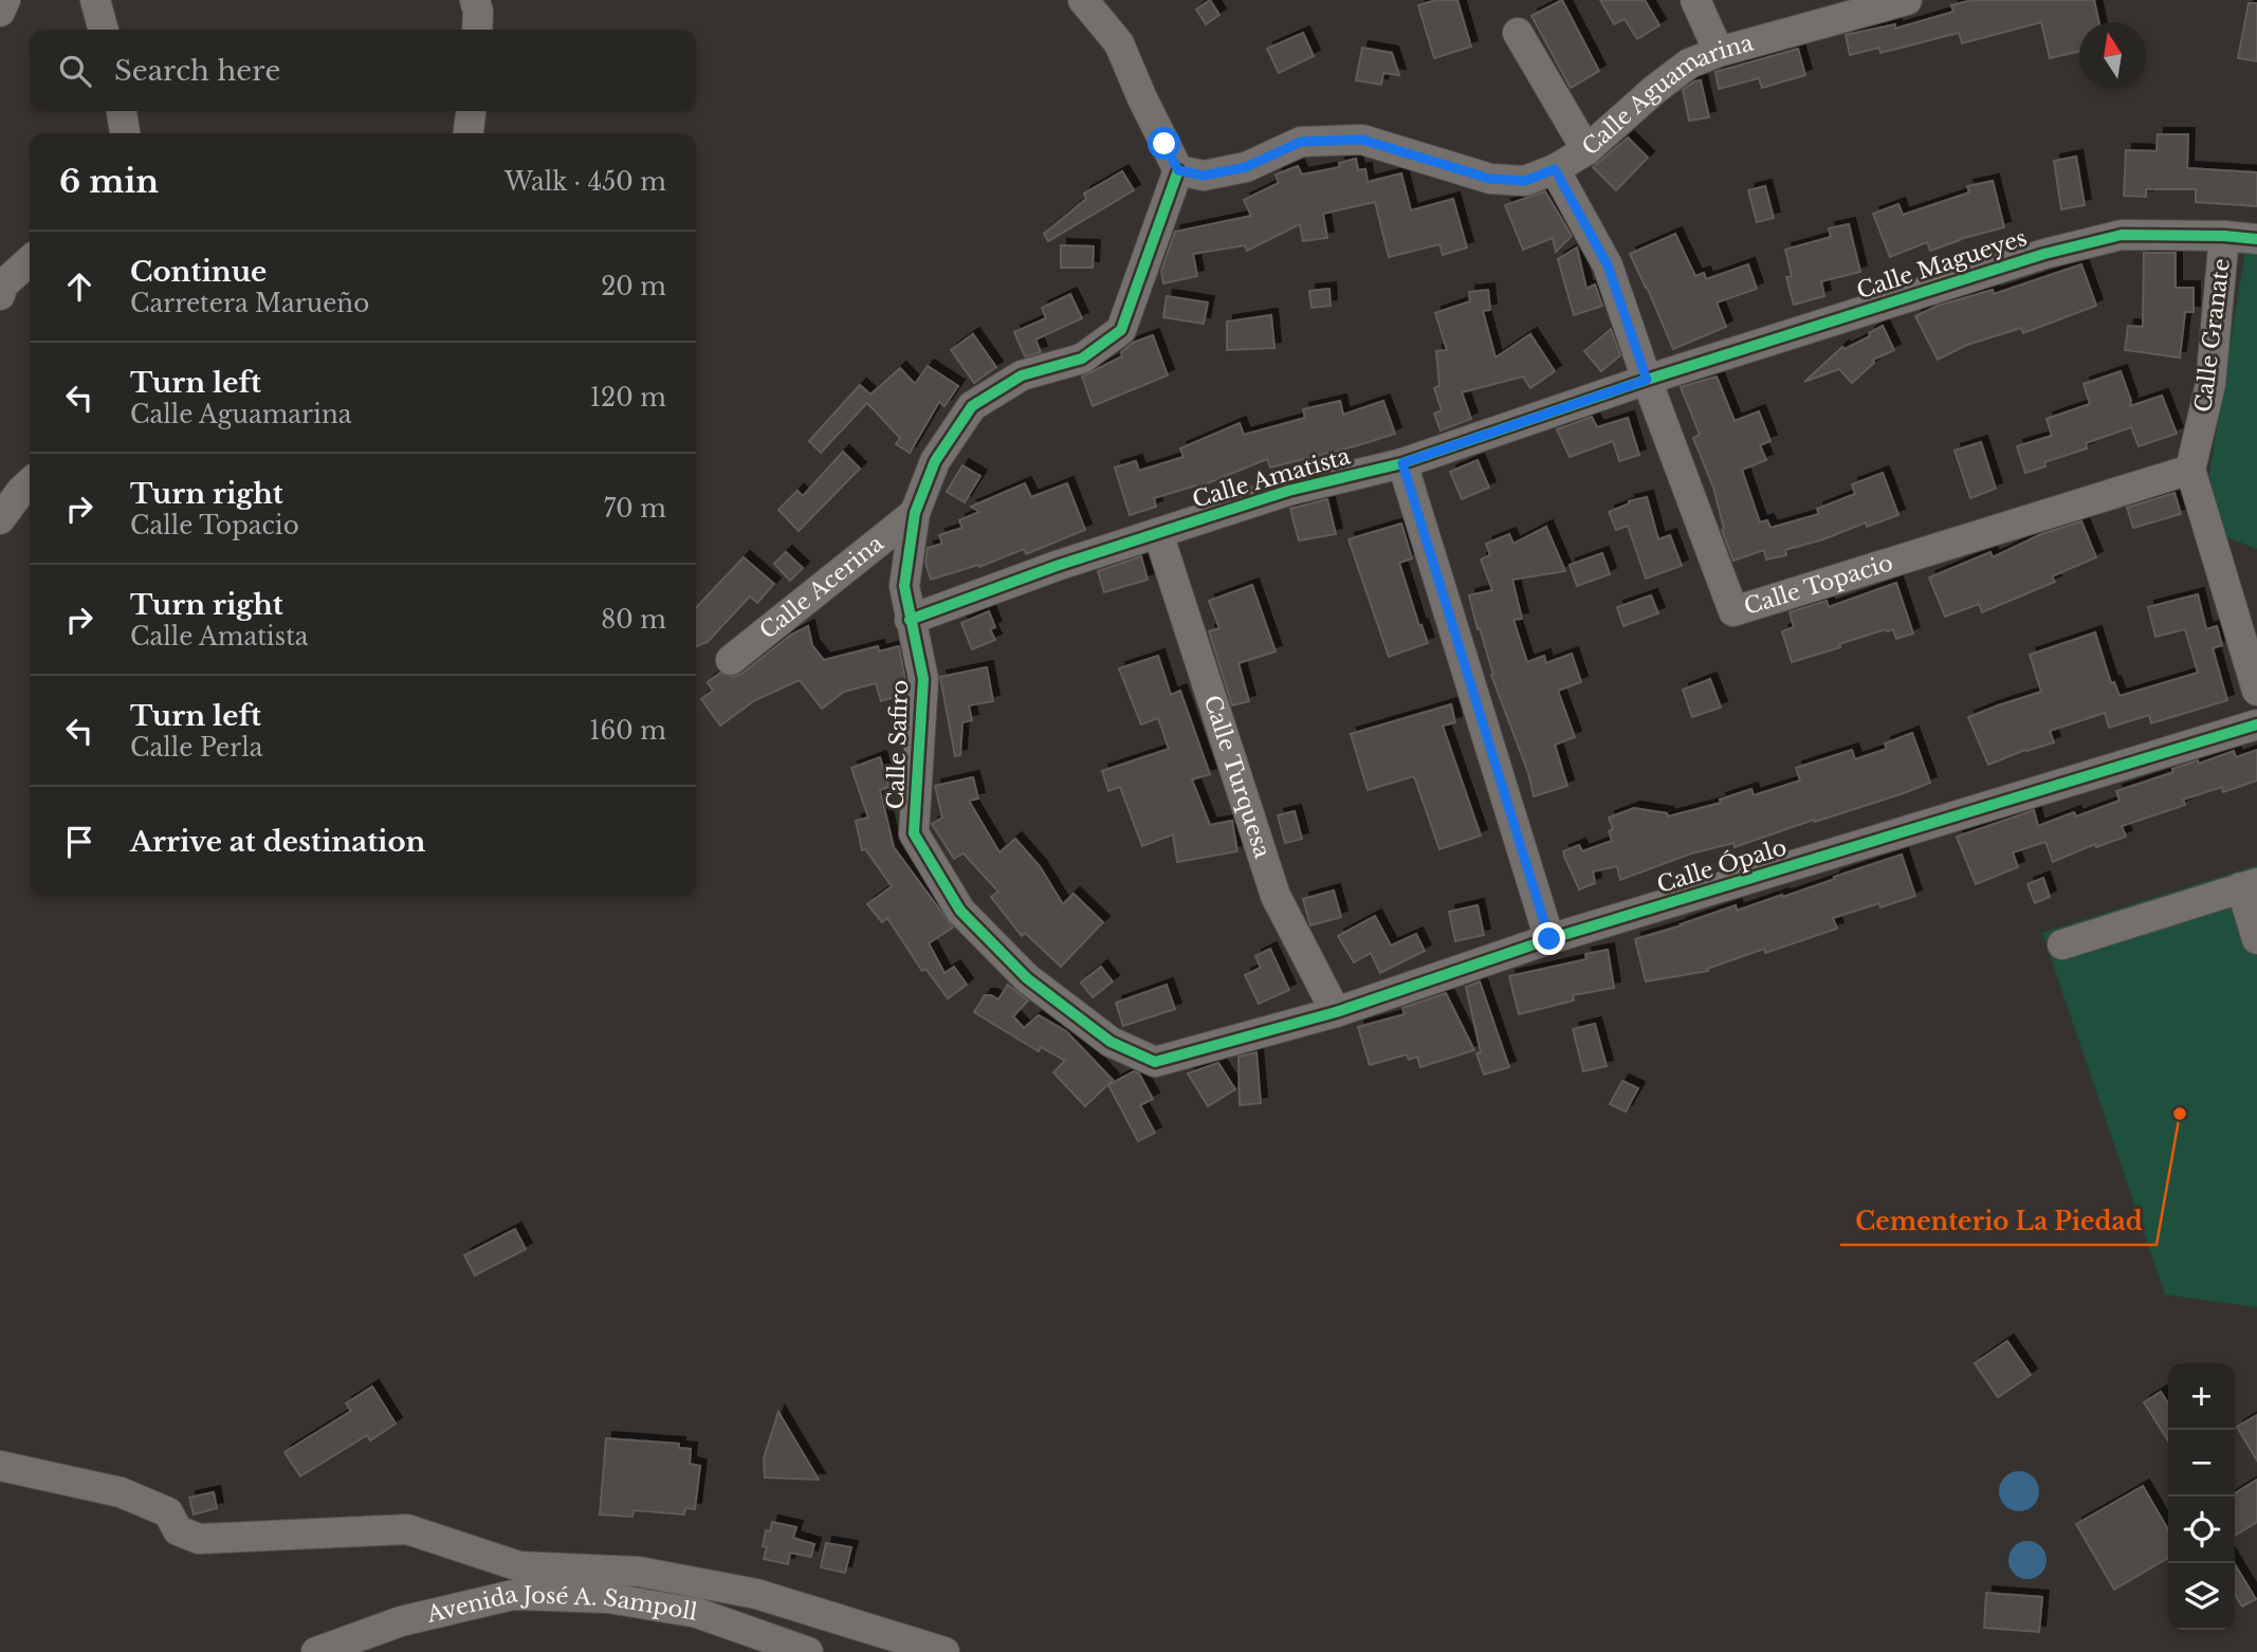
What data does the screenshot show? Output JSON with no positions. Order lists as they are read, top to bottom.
{
  "streets": {
    "street": [
      "Calle Aguamarina",
      "Calle Magueyes",
      "Calle Granate",
      "Calle Amatista",
      "Calle Topacio",
      "Calle Acerina",
      "Calle Safiro",
      "Calle Turquesa",
      "Calle Ópalo",
      "Avenida José A. Sampoll"
    ]
  },
  "crossings": [
    ["Calle Aguamarina", "Calle Topacio"],
    ["Calle Aguamarina", "Calle Safiro"],
    ["Calle Magueyes", "Calle Granate"],
    ["Calle Magueyes", "Calle Amatista"],
    ["Calle Magueyes", "Calle Topacio"],
    ["Calle Granate", "Calle Topacio"],
    ["Calle Amatista", "Calle Topacio"],
    ["Calle Amatista", "Calle Safiro"],
    ["Calle Amatista", "Calle Turquesa"],
    ["Calle Acerina", "Calle Safiro"],
    ["Calle Safiro", "Calle Ópalo"],
    ["Calle Turquesa", "Calle Ópalo"]
  ],
  "places": ["Cementerio La Piedad"],
  "north": "top",
  "page": {
    "search": "Search here",
    "heading": ["6 min", "Walk · 450 m"],
    "list": [
      ["Continue", "Carretera Marueño", "20 m"],
      ["Turn left", "Calle Aguamarina", "120 m"],
      ["Turn right", "Calle Topacio", "70 m"],
      ["Turn right", "Calle Amatista", "80 m"],
      ["Turn left", "Calle Perla", "160 m"],
      "Arrive at destination"
    ],
    "map_buttons": ["+", "−"]
  }
}
